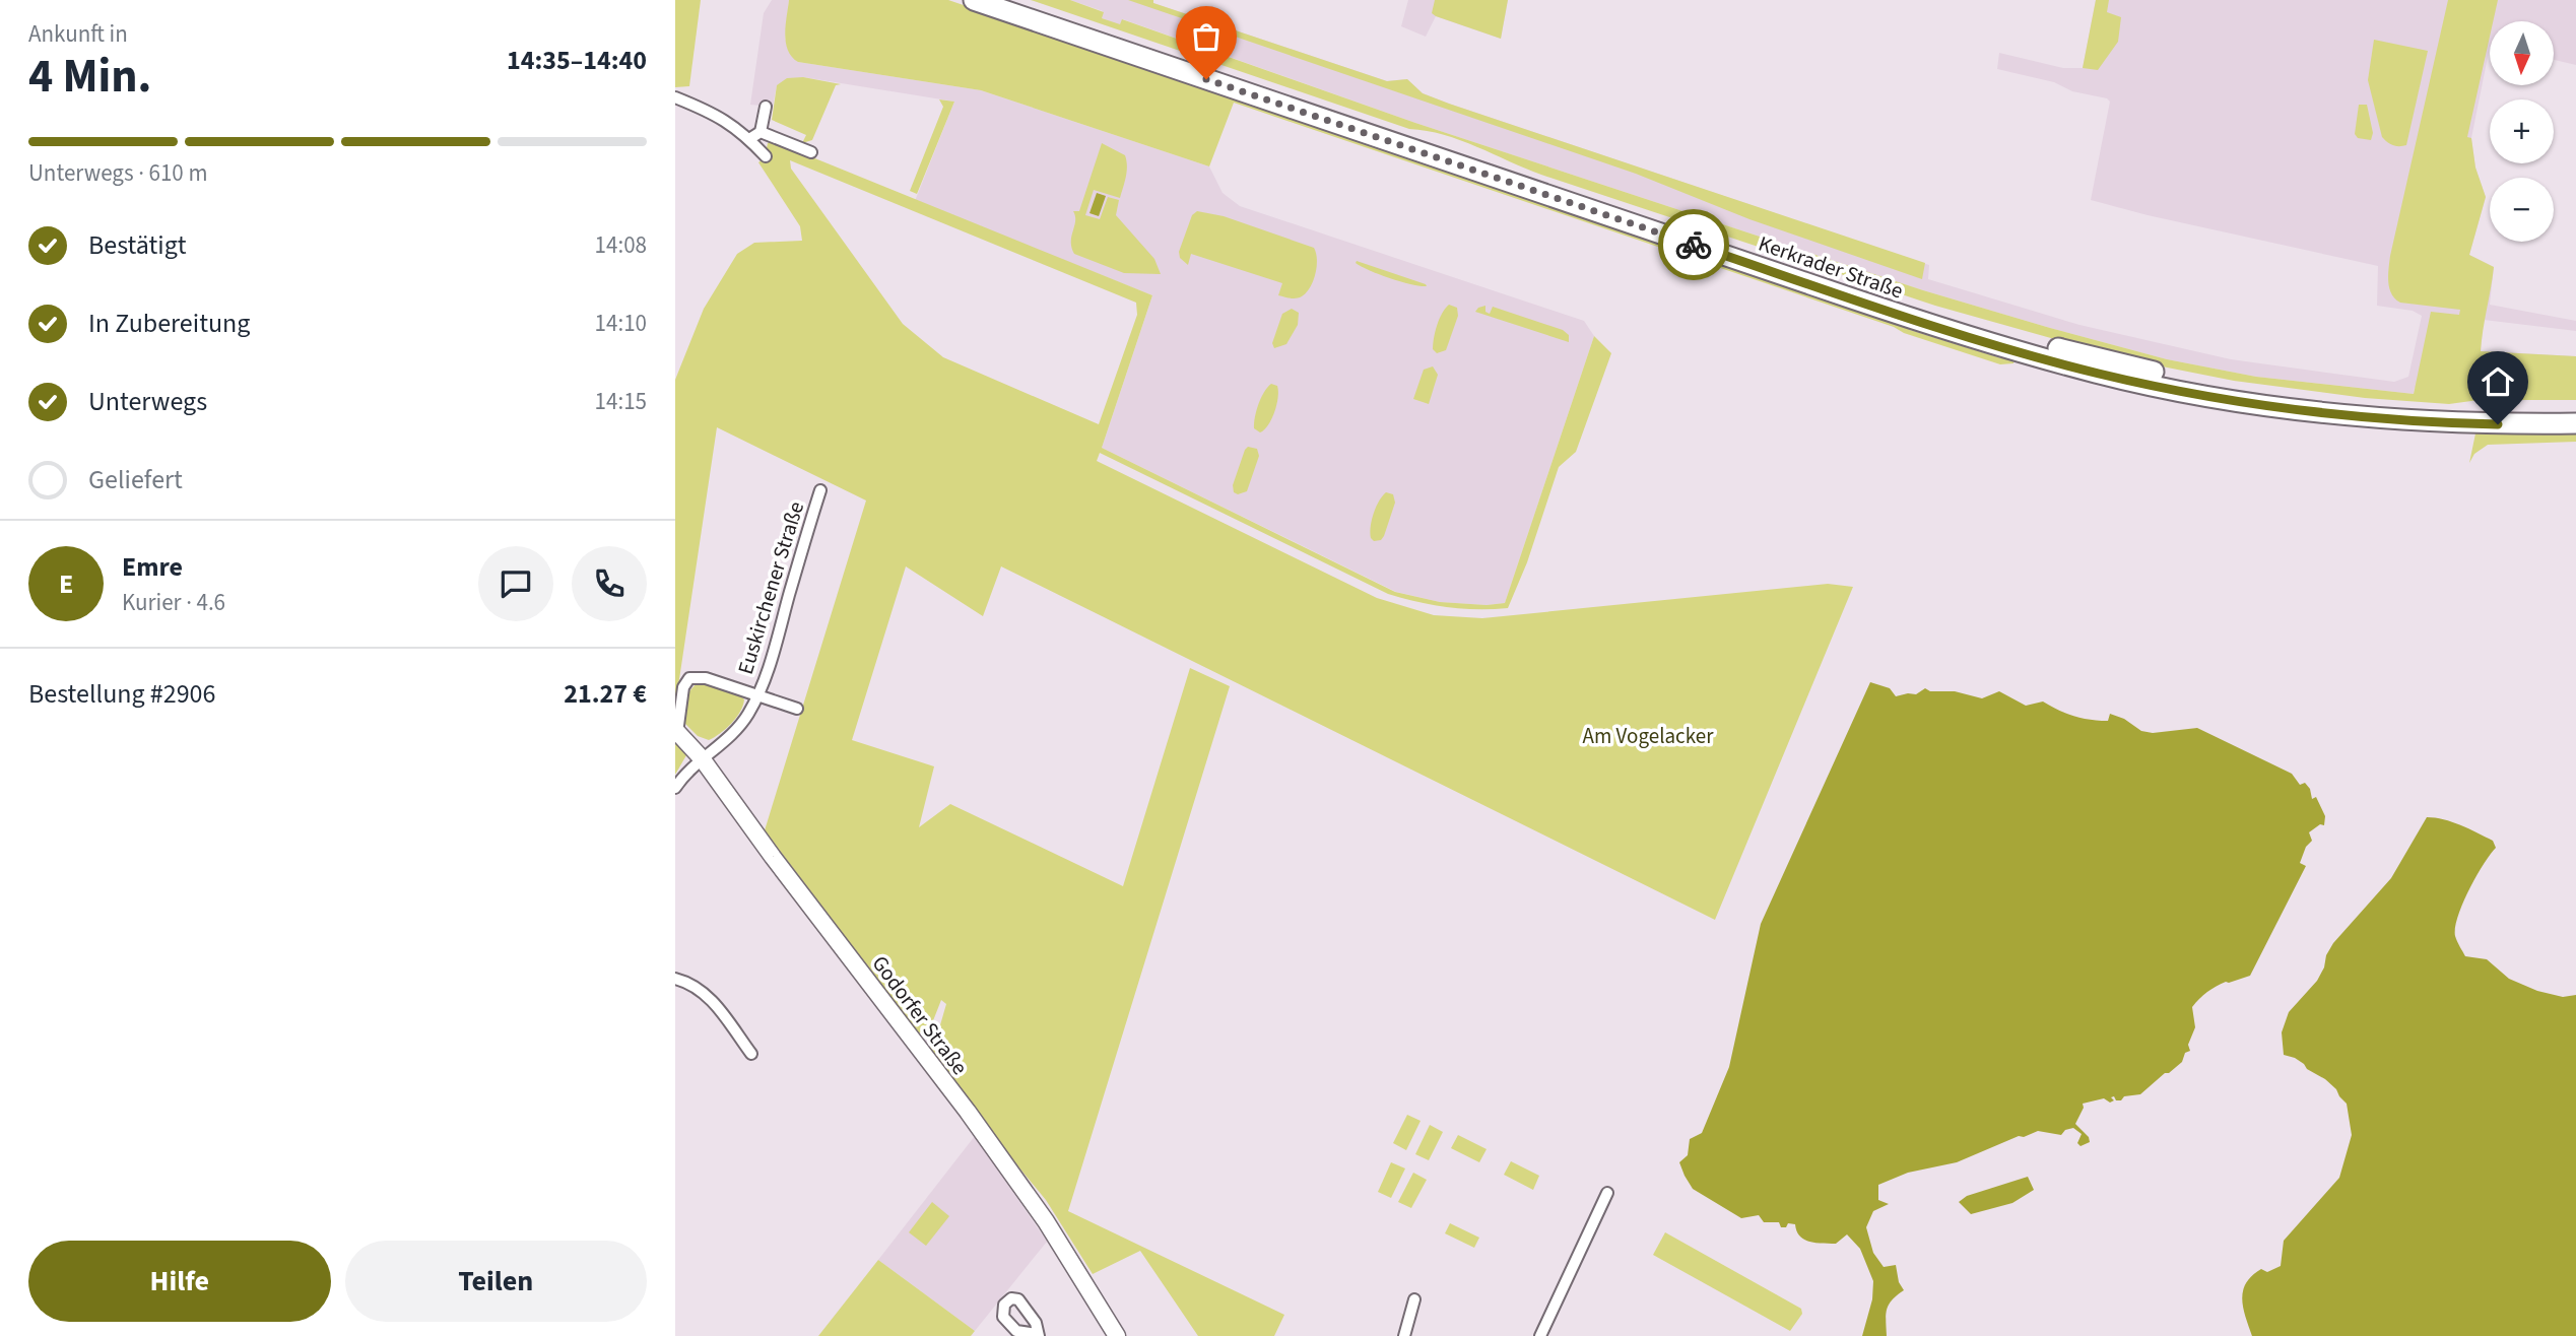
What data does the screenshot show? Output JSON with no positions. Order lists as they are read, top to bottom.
{
  "streets": {
    "highway": ["Kerkrader Straße"],
    "street": ["Euskirchener Straße", "Godorfer Straße"]
  },
  "crossings": [
    ["Euskirchener Straße", "Godorfer Straße"]
  ],
  "parks": ["Am Vogelacker"],
  "north": "bottom",
  "page": {
    "heading": ["4 Min.", "Ankunft in", "14:35–14:40"],
    "panel": [
      "Emre",
      "Kurier · 4.6",
      "Bestellung #2906",
      "21.27 €"
    ],
    "map_buttons": ["+", "−"],
    "bar": "Unterwegs · 610 m",
    "list": [
      ["Bestätigt", "14:08"],
      ["In Zubereitung", "14:10"],
      ["Unterwegs", "14:15"],
      "Geliefert"
    ],
    "round": "E",
    "buttons": ["Hilfe", "Teilen"]
  }
}
